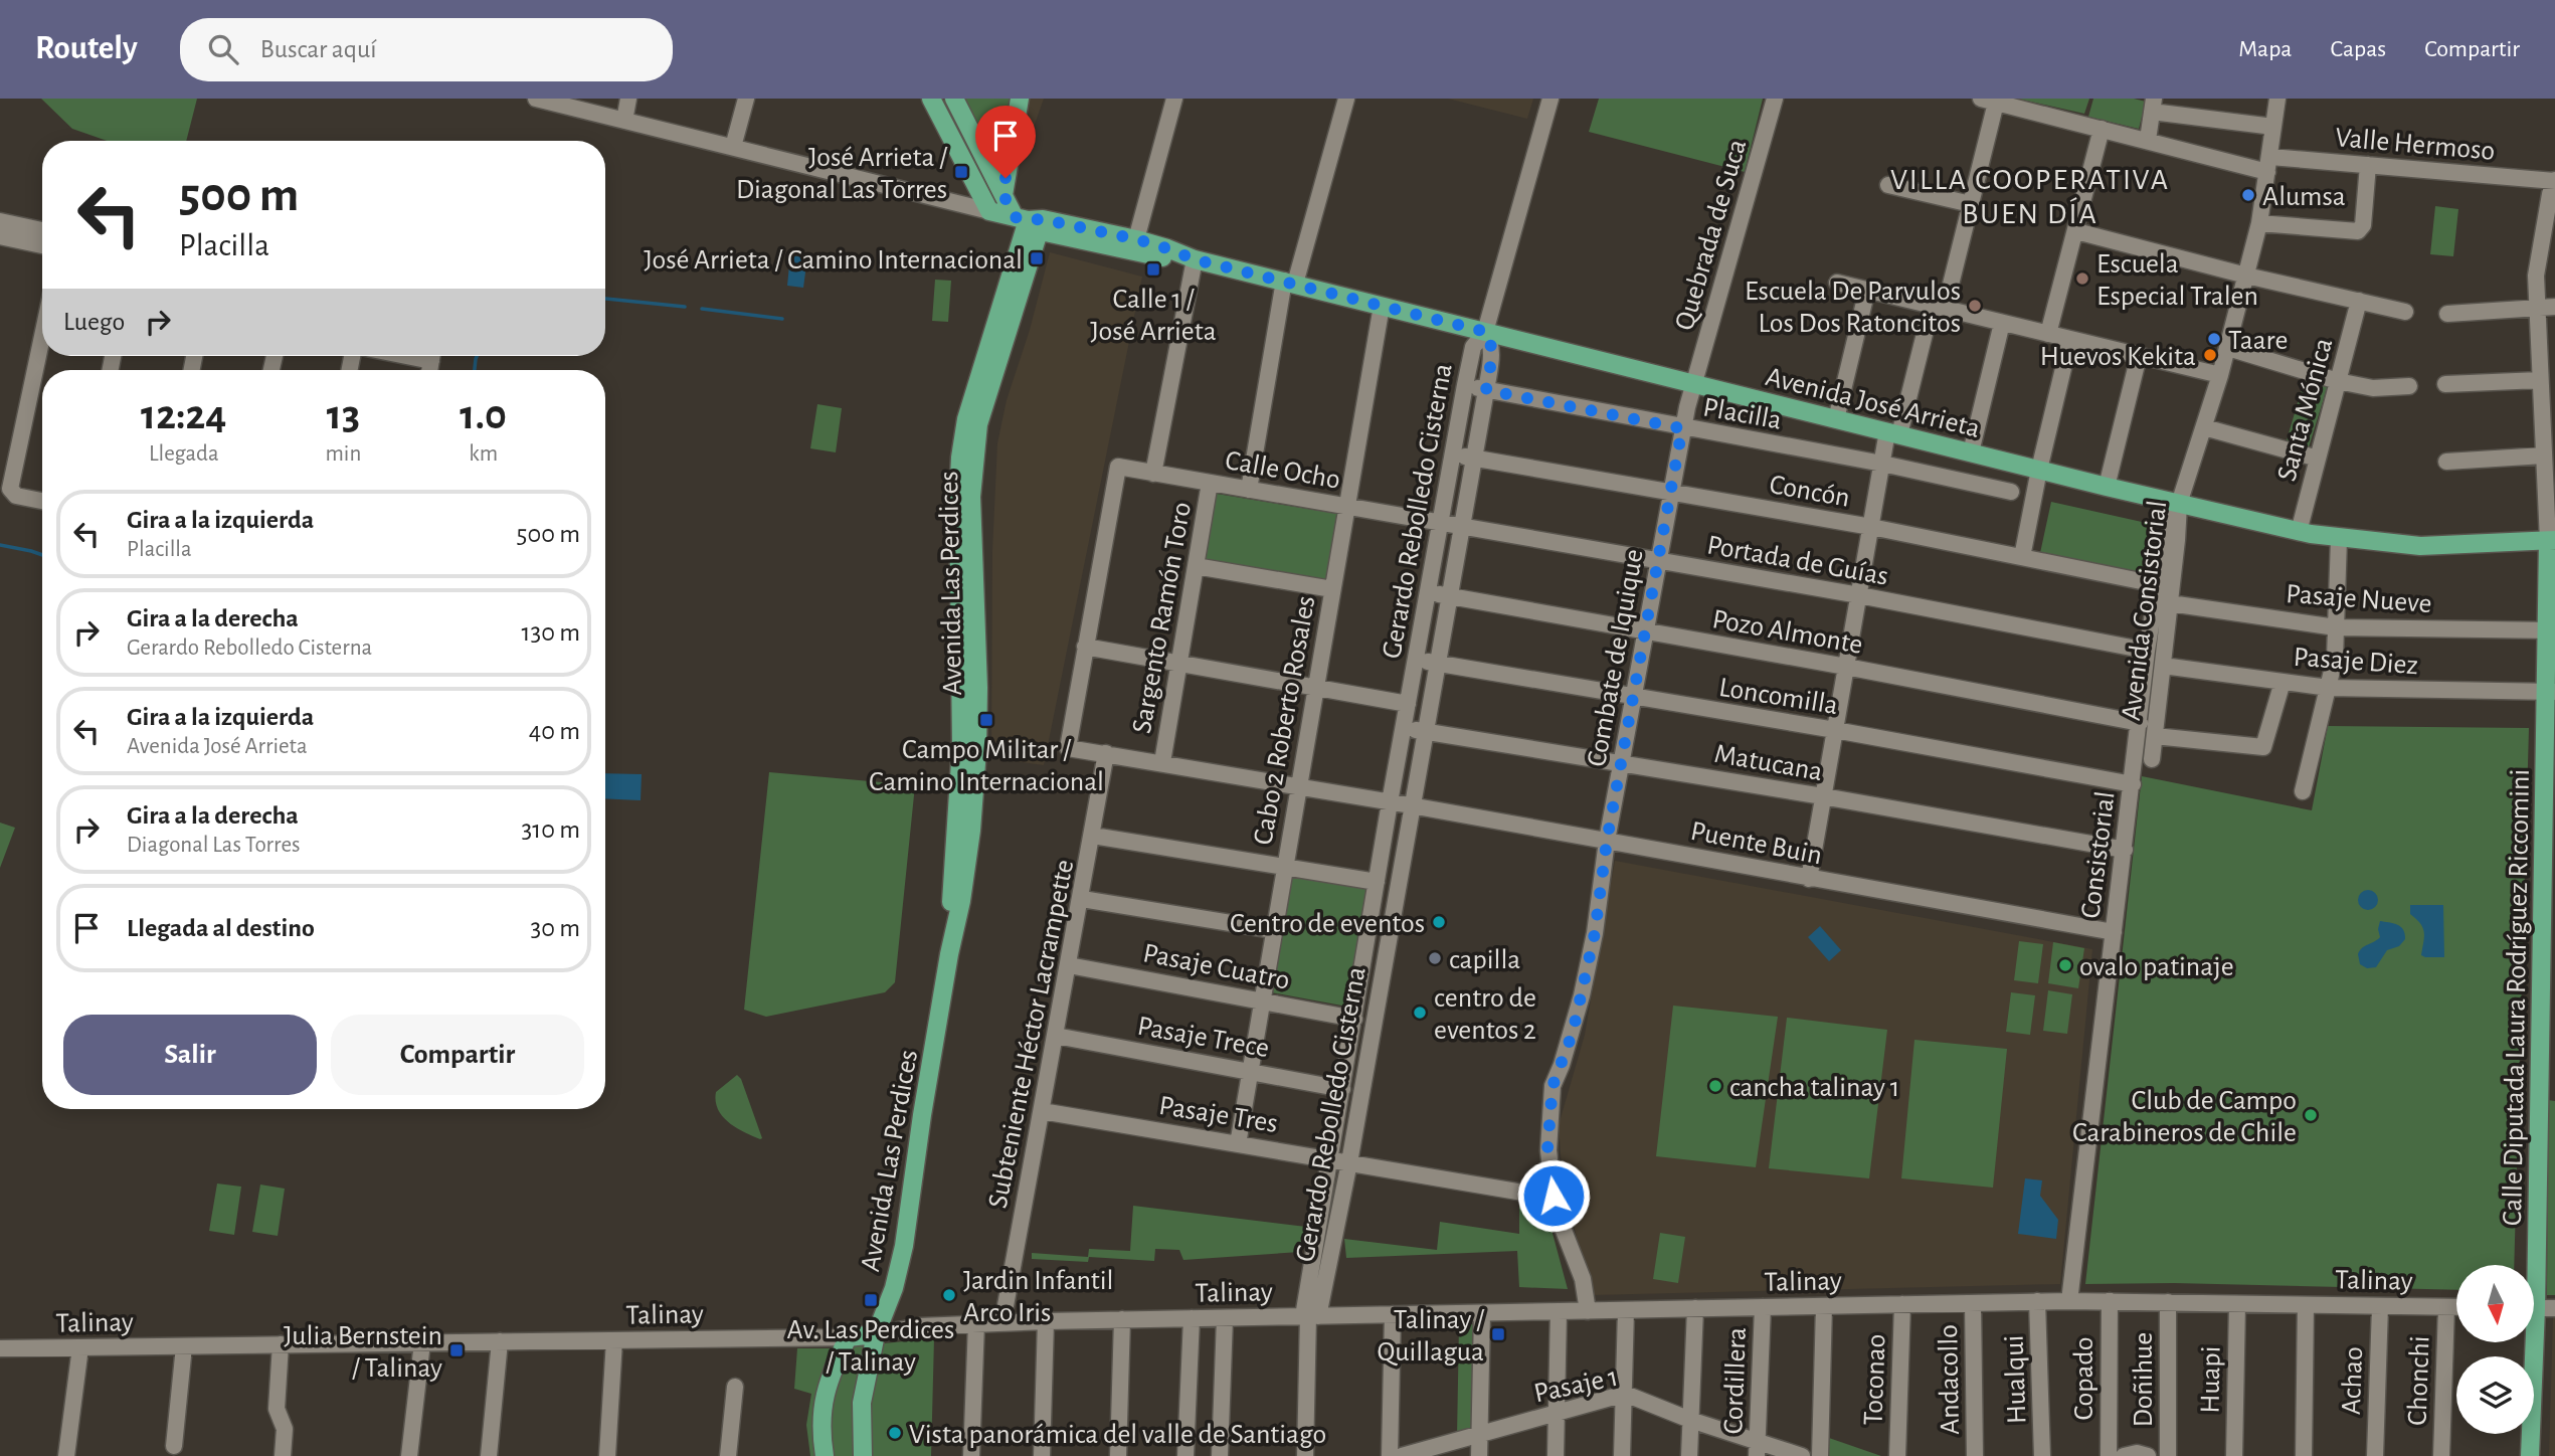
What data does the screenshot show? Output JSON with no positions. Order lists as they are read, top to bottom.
{
  "streets": {
    "main road": [
      "Avenida José Arrieta",
      "Avenida Las Perdices",
      "Calle Diputada Laura Rodríguez Riccomini",
      "Talinay"
    ],
    "street": [
      "Valle Hermoso",
      "Quebrada de Suca",
      "Santa Mónica",
      "Placilla",
      "Calle Ocho",
      "Concón",
      "Gerardo Rebolledo Cisterna",
      "Portada de Guías",
      "Pasaje Nueve",
      "Avenida Consistorial",
      "Sargento Ramón Toro",
      "Pozo Almonte",
      "Combate de Iquique",
      "Pasaje Diez",
      "Loncomilla",
      "Cabo 2 Roberto Rosales",
      "Matucana",
      "Puente Buin",
      "Consistorial",
      "Pasaje Cuatro",
      "Subteniente Héctor Lacrampette",
      "Pasaje Trece",
      "Pasaje Tres",
      "Copado",
      "Toconao",
      "Andacollo",
      "Hualqui",
      "Doñihue",
      "Huapi",
      "Cordillera",
      "Achao",
      "Chonchi",
      "Pasaje 1"
    ]
  },
  "crossings": [
    ["Valle Hermoso", "Avenida Consistorial"],
    ["Quebrada de Suca", "Avenida José Arrieta"],
    ["Quebrada de Suca", "Combate de Iquique"],
    ["Avenida José Arrieta", "Santa Mónica"],
    ["Avenida José Arrieta", "Gerardo Rebolledo Cisterna"],
    ["Avenida José Arrieta", "Avenida Las Perdices"],
    ["Avenida José Arrieta", "Avenida Consistorial"],
    ["Avenida José Arrieta", "Combate de Iquique"],
    ["Avenida José Arrieta", "Cabo 2 Roberto Rosales"],
    ["Avenida José Arrieta", "Consistorial"],
    ["Avenida José Arrieta", "Calle Diputada Laura Rodríguez Riccomini"],
    ["Placilla", "Gerardo Rebolledo Cisterna"],
    ["Placilla", "Combate de Iquique"],
    ["Calle Ocho", "Gerardo Rebolledo Cisterna"],
    ["Calle Ocho", "Portada de Guías"],
    ["Calle Ocho", "Sargento Ramón Toro"],
    ["Calle Ocho", "Cabo 2 Roberto Rosales"],
    ["Calle Ocho", "Puente Buin"],
    ["Concón", "Gerardo Rebolledo Cisterna"],
    ["Concón", "Combate de Iquique"],
    ["Concón", "Consistorial"],
    ["Gerardo Rebolledo Cisterna", "Portada de Guías"],
    ["Gerardo Rebolledo Cisterna", "Pozo Almonte"],
    ["Gerardo Rebolledo Cisterna", "Loncomilla"],
    ["Gerardo Rebolledo Cisterna", "Matucana"],
    ["Gerardo Rebolledo Cisterna", "Puente Buin"],
    ["Gerardo Rebolledo Cisterna", "Pasaje Cuatro"],
    ["Gerardo Rebolledo Cisterna", "Pasaje Trece"],
    ["Gerardo Rebolledo Cisterna", "Pasaje Tres"],
    ["Gerardo Rebolledo Cisterna", "Talinay"],
    ["Portada de Guías", "Combate de Iquique"],
    ["Portada de Guías", "Consistorial"],
    ["Avenida Las Perdices", "Talinay"],
    ["Pasaje Nueve", "Avenida Consistorial"],
    ["Pasaje Nueve", "Calle Diputada Laura Rodríguez Riccomini"],
    ["Avenida Consistorial", "Pasaje Diez"],
    ["Avenida Consistorial", "Consistorial"],
    ["Sargento Ramón Toro", "Puente Buin"],
    ["Pozo Almonte", "Combate de Iquique"],
    ["Pozo Almonte", "Consistorial"],
    ["Combate de Iquique", "Loncomilla"],
    ["Combate de Iquique", "Matucana"],
    ["Combate de Iquique", "Puente Buin"],
    ["Combate de Iquique", "Pasaje Tres"],
    ["Combate de Iquique", "Talinay"],
    ["Pasaje Diez", "Calle Diputada Laura Rodríguez Riccomini"],
    ["Loncomilla", "Consistorial"],
    ["Cabo 2 Roberto Rosales", "Puente Buin"],
    ["Cabo 2 Roberto Rosales", "Pasaje Cuatro"],
    ["Cabo 2 Roberto Rosales", "Pasaje Trece"],
    ["Cabo 2 Roberto Rosales", "Pasaje Tres"],
    ["Matucana", "Consistorial"],
    ["Puente Buin", "Consistorial"],
    ["Puente Buin", "Subteniente Héctor Lacrampette"],
    ["Consistorial", "Talinay"],
    ["Pasaje Cuatro", "Subteniente Héctor Lacrampette"],
    ["Subteniente Héctor Lacrampette", "Pasaje Trece"],
    ["Subteniente Héctor Lacrampette", "Pasaje Tres"],
    ["Subteniente Héctor Lacrampette", "Talinay"],
    ["Talinay", "Copado"],
    ["Talinay", "Toconao"],
    ["Talinay", "Andacollo"],
    ["Talinay", "Hualqui"],
    ["Talinay", "Doñihue"],
    ["Talinay", "Huapi"],
    ["Talinay", "Cordillera"],
    ["Talinay", "Achao"],
    ["Talinay", "Chonchi"],
    ["Cordillera", "Pasaje 1"]
  ],
  "districts": ["VILLA COOPERATIVA BUEN DÍA"],
  "places": {
    "transit": [
      "José Arrieta / Diagonal Las Torres",
      "José Arrieta / Camino Internacional",
      "Calle 1 / José Arrieta",
      "Campo Militar / Camino Internacional",
      "Av. Las Perdices / Talinay",
      "Talinay / Quillagua",
      "Julia Bernstein / Talinay"
    ],
    "other": [
      "Alumsa",
      "Escuela Especial Tralen",
      "Escuela De Parvulos Los Dos Ratoncitos",
      "Taare",
      "Huevos Kekita",
      "Centro de eventos",
      "capilla",
      "ovalo patinaje",
      "centro de eventos 2",
      "cancha talinay 1",
      "Club de Campo Carabineros de Chile",
      "Jardin Infantil Arco Iris",
      "Vista panorámica del valle de Santiago"
    ]
  },
  "north": "bottom",
  "page": {
    "header": "Routely",
    "search": "Buscar aquí",
    "nav": ["Mapa", "Capas", "Compartir"],
    "turn": ["500 m", "Placilla"],
    "then": "Luego",
    "eta": [
      "12:24",
      "Llegada",
      "13",
      "min",
      "1.0",
      "km"
    ],
    "list": [
      {
        "name": "Gira a la izquierda",
        "note": "Placilla",
        "value": "500 m"
      },
      {
        "name": "Gira a la derecha",
        "note": "Gerardo Rebolledo Cisterna",
        "value": "130 m"
      },
      {
        "name": "Gira a la izquierda",
        "note": "Avenida José Arrieta",
        "value": "40 m"
      },
      {
        "name": "Gira a la derecha",
        "note": "Diagonal Las Torres",
        "value": "310 m"
      },
      {
        "name": "Llegada al destino",
        "value": "30 m"
      }
    ],
    "buttons": ["Salir", "Compartir"]
  }
}
